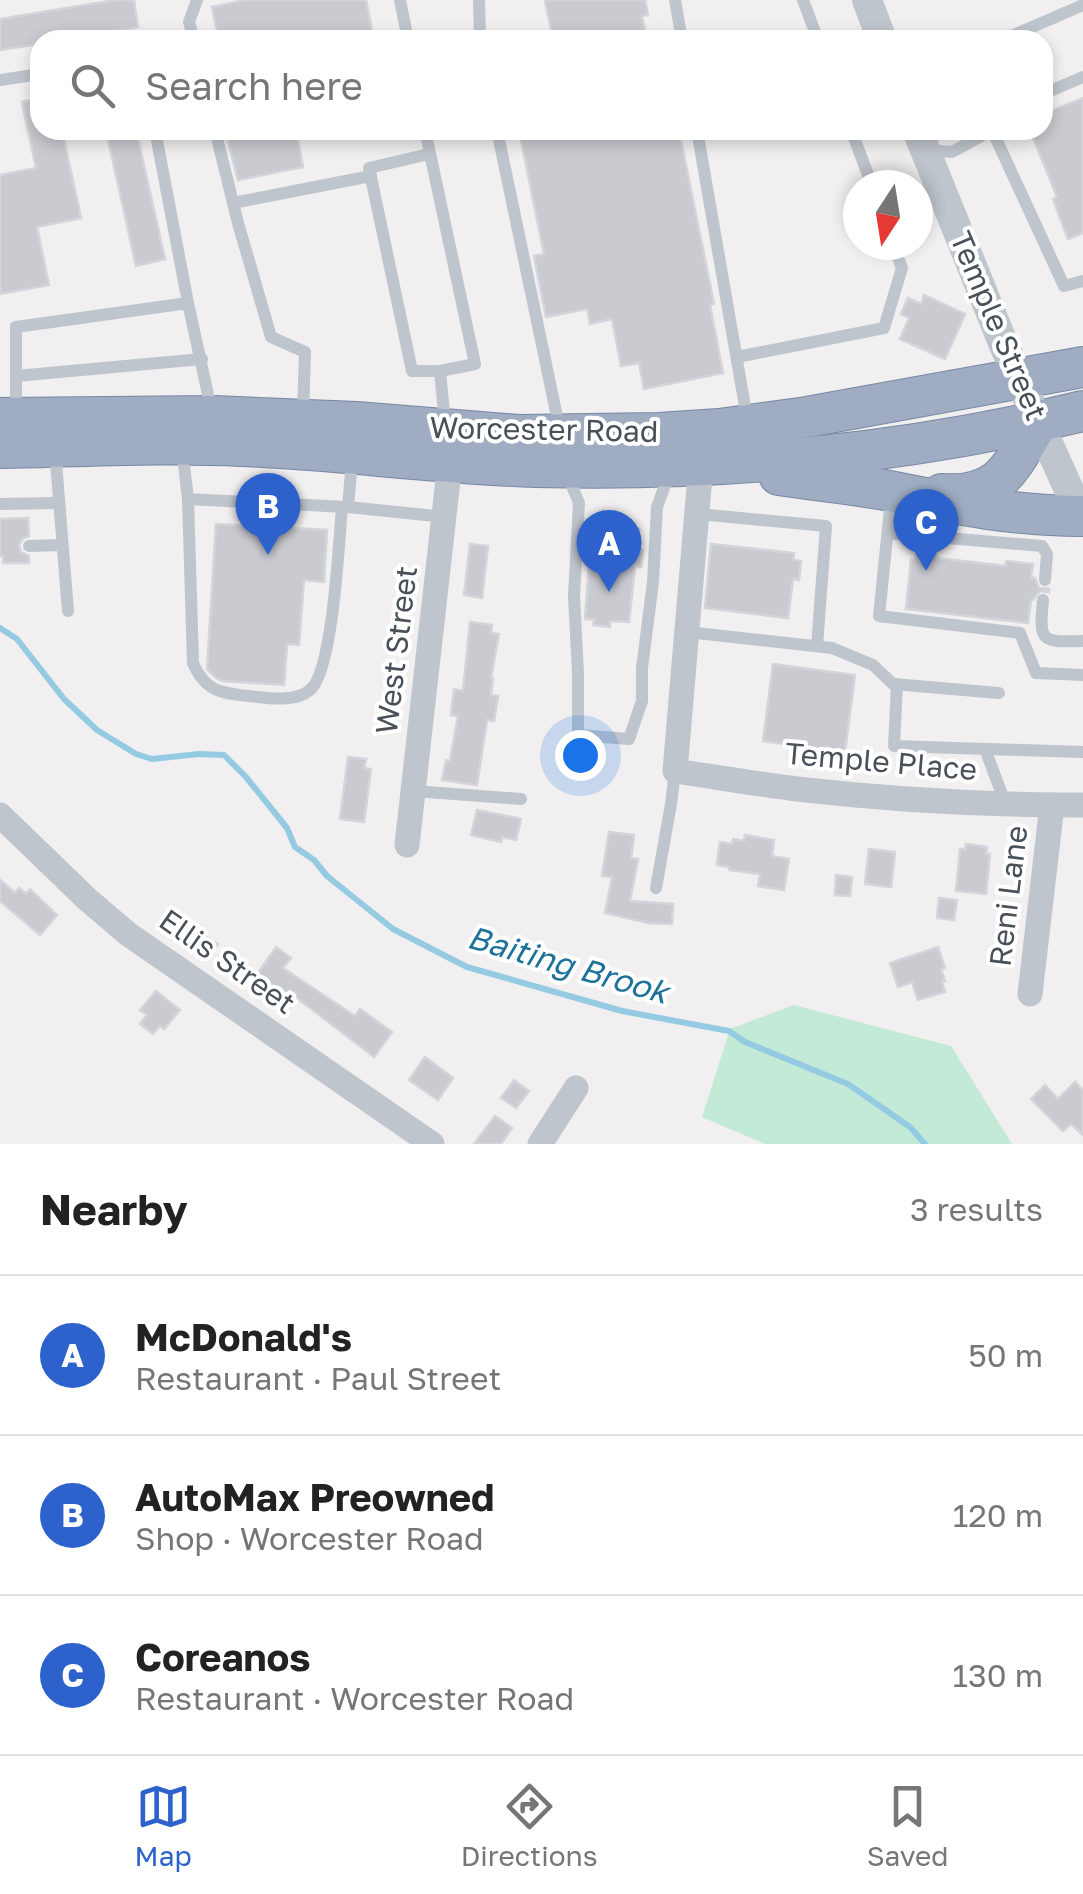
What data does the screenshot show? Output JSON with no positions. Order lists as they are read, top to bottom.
{
  "streets": {
    "highway": ["Worcester Road"],
    "street": [
      "Temple Street",
      "West Street",
      "Temple Place",
      "Reni Lane",
      "Ellis Street"
    ]
  },
  "crossings": [
    ["Temple Street", "Worcester Road"],
    ["Worcester Road", "West Street"],
    ["Temple Place", "Reni Lane"]
  ],
  "water": ["Baiting Brook"],
  "north": "bottom",
  "page": {
    "search": "Search here",
    "pins": ["B", "C", "A"],
    "heading": ["Nearby", "3 results"],
    "list": [
      {
        "mark": "A",
        "name": "McDonald's",
        "note": "Restaurant · Paul Street",
        "value": "50 m"
      },
      {
        "mark": "B",
        "name": "AutoMax Preowned",
        "note": "Shop · Worcester Road",
        "value": "120 m"
      },
      {
        "mark": "C",
        "name": "Coreanos",
        "note": "Restaurant · Worcester Road",
        "value": "130 m"
      }
    ],
    "nav": ["Map", "Directions", "Saved"]
  }
}
